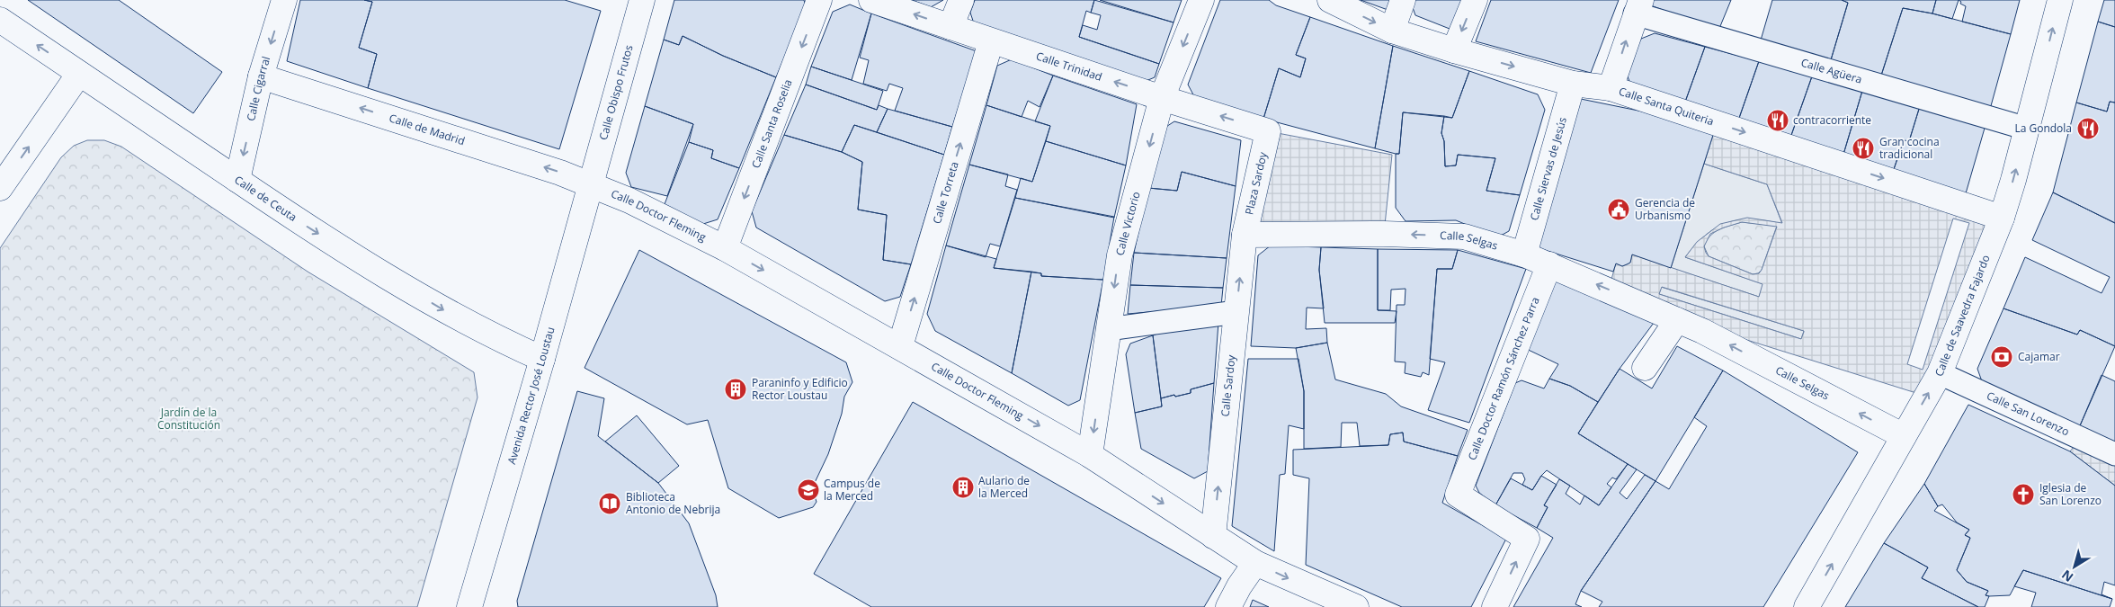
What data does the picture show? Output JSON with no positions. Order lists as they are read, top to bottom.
{
  "streets": {
    "street": [
      "Calle Trinidad",
      "Calle Agüera",
      "Calle Cigarral",
      "Calle Obispo Frutos",
      "Calle Santa Quiteria",
      "Calle Santa Roselia",
      "Calle de Madrid",
      "Calle Siervas de Jesús",
      "Plaza Sardoy",
      "Calle Torreta",
      "Calle de Ceuta",
      "Calle Doctor Fleming",
      "Calle Victorio",
      "Calle Selgas",
      "Calle de Saavedra Fajardo",
      "Calle Doctor Ramón Sánchez Parra",
      "Calle Sardoy",
      "Avenida Rector José Loustau",
      "Calle San Lorenzo"
    ]
  },
  "crossings": [
    ["Calle Trinidad", "Plaza Sardoy"],
    ["Calle Trinidad", "Calle Torreta"],
    ["Calle Trinidad", "Calle Victorio"],
    ["Calle Agüera", "Calle de Saavedra Fajardo"],
    ["Calle Cigarral", "Calle de Madrid"],
    ["Calle Cigarral", "Calle de Ceuta"],
    ["Calle Obispo Frutos", "Calle de Madrid"],
    ["Calle Obispo Frutos", "Calle Doctor Fleming"],
    ["Calle Obispo Frutos", "Avenida Rector José Loustau"],
    ["Calle Santa Quiteria", "Calle Siervas de Jesús"],
    ["Calle Santa Quiteria", "Calle de Saavedra Fajardo"],
    ["Calle Santa Roselia", "Calle Doctor Fleming"],
    ["Calle de Madrid", "Calle Doctor Fleming"],
    ["Calle de Madrid", "Avenida Rector José Loustau"],
    ["Calle Siervas de Jesús", "Calle Selgas"],
    ["Plaza Sardoy", "Calle Selgas"],
    ["Plaza Sardoy", "Calle Sardoy"],
    ["Calle Torreta", "Calle Doctor Fleming"],
    ["Calle de Ceuta", "Avenida Rector José Loustau"],
    ["Calle Doctor Fleming", "Calle Victorio"],
    ["Calle Doctor Fleming", "Calle Sardoy"],
    ["Calle Doctor Fleming", "Avenida Rector José Loustau"],
    ["Calle Selgas", "Calle de Saavedra Fajardo"],
    ["Calle Selgas", "Calle Doctor Ramón Sánchez Parra"],
    ["Calle Selgas", "Calle Sardoy"],
    ["Calle de Saavedra Fajardo", "Calle San Lorenzo"]
  ],
  "one_way": [
    "Calle Trinidad",
    "Calle Santa Quiteria",
    "Calle Santa Roselia",
    "Calle de Madrid",
    "Calle Torreta",
    "Calle Doctor Fleming",
    "Calle Victorio",
    "Calle Selgas",
    "Calle de Saavedra Fajardo",
    "Calle Doctor Ramón Sánchez Parra",
    "Calle Sardoy"
  ],
  "parks": ["Jardín de la Constitución"],
  "places": {
    "restaurant": ["contracorriente", "La Gondola", "Gran cocina tradicional"],
    "public building": ["Gerencia de Urbanismo"],
    "bank": ["Cajamar"],
    "building": ["Paraninfo y Edificio Rector Loustau", "Aulario de la Merced"],
    "school or university": ["Campus de la Merced"],
    "church": ["Iglesia de San Lorenzo"],
    "library": ["Biblioteca Antonio de Nebrija"]
  },
  "north": "bottom left"
}
